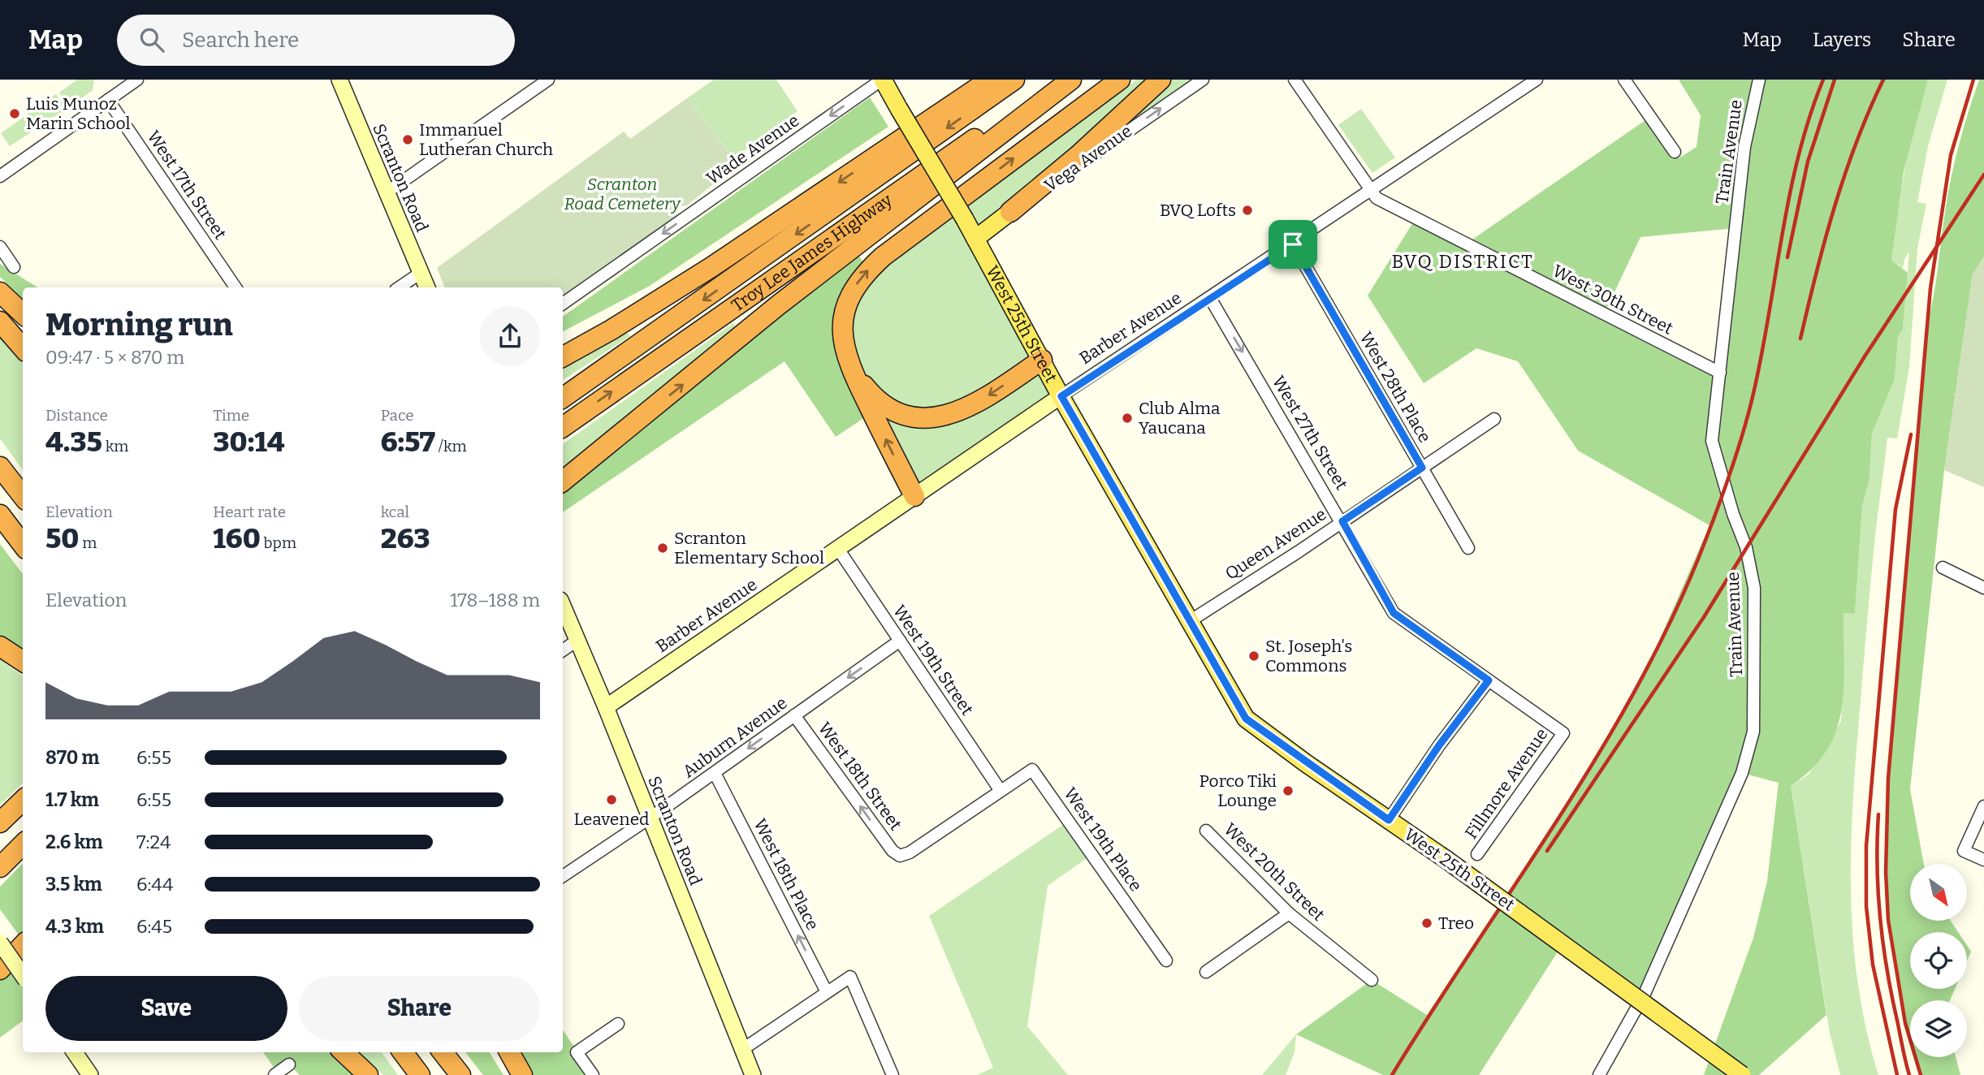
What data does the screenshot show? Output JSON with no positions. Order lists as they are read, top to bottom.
{
  "streets": {
    "highway": ["Troy Lee James Highway"],
    "main road": ["Vega Avenue", "West 25th Street"],
    "street": [
      "Wade Avenue",
      "Train Avenue",
      "Scranton Road",
      "West 17th Street",
      "West 30th Street",
      "Barber Avenue",
      "West 28th Place",
      "West 27th Street",
      "Queen Avenue",
      "West 19th Street",
      "Auburn Avenue",
      "West 18th Street",
      "Fillmore Avenue",
      "West 19th Place",
      "West 20th Street",
      "West 18th Place"
    ]
  },
  "crossings": [
    ["Wade Avenue", "West 25th Street"],
    ["Train Avenue", "West 30th Street"],
    ["Vega Avenue", "West 25th Street"],
    ["Scranton Road", "Barber Avenue"],
    ["Scranton Road", "Auburn Avenue"],
    ["West 30th Street", "Barber Avenue"],
    ["West 25th Street", "Barber Avenue"],
    ["West 25th Street", "Queen Avenue"],
    ["Barber Avenue", "West 28th Place"],
    ["Barber Avenue", "West 27th Street"],
    ["Barber Avenue", "West 19th Street"],
    ["West 28th Place", "Queen Avenue"],
    ["West 27th Street", "Queen Avenue"],
    ["West 27th Street", "Fillmore Avenue"],
    ["West 19th Street", "Auburn Avenue"],
    ["West 19th Street", "West 18th Street"],
    ["West 19th Street", "West 19th Place"],
    ["Auburn Avenue", "West 18th Street"],
    ["Auburn Avenue", "West 18th Place"],
    ["West 18th Street", "West 19th Place"]
  ],
  "one_way": [
    "Wade Avenue",
    "Vega Avenue",
    "West 27th Street",
    "Auburn Avenue",
    "West 18th Place"
  ],
  "districts": ["BVQ DISTRICT"],
  "parks": ["Scranton Road Cemetery"],
  "places": [
    "Luis Munoz Marin School",
    "Immanuel Lutheran Church",
    "BVQ Lofts",
    "Club Alma Yaucana",
    "Scranton Elementary School",
    "St. Joseph's Commons",
    "Porco Tiki Lounge",
    "Leavened",
    "Treo"
  ],
  "north": "bottom right",
  "page": {
    "header": "Map",
    "search": "Search here",
    "nav": ["Map", "Layers", "Share"],
    "heading": ["Morning run", "09:47 · 5 × 870 m"],
    "stats": [
      ["Distance", "4.35 km"],
      ["Time", "30:14"],
      ["Pace", "6:57 /km"],
      ["Elevation", "50 m"],
      ["Heart rate", "160 bpm"],
      ["kcal", "263"]
    ],
    "chart": ["Elevation", "178–188 m"],
    "list": [
      {
        "name": "870 m",
        "note": "6:55"
      },
      {
        "name": "1.7 km",
        "note": "6:55"
      },
      {
        "name": "2.6 km",
        "note": "7:24"
      },
      {
        "name": "3.5 km",
        "note": "6:44"
      },
      {
        "name": "4.3 km",
        "note": "6:45"
      }
    ],
    "buttons": ["Save", "Share"]
  }
}
